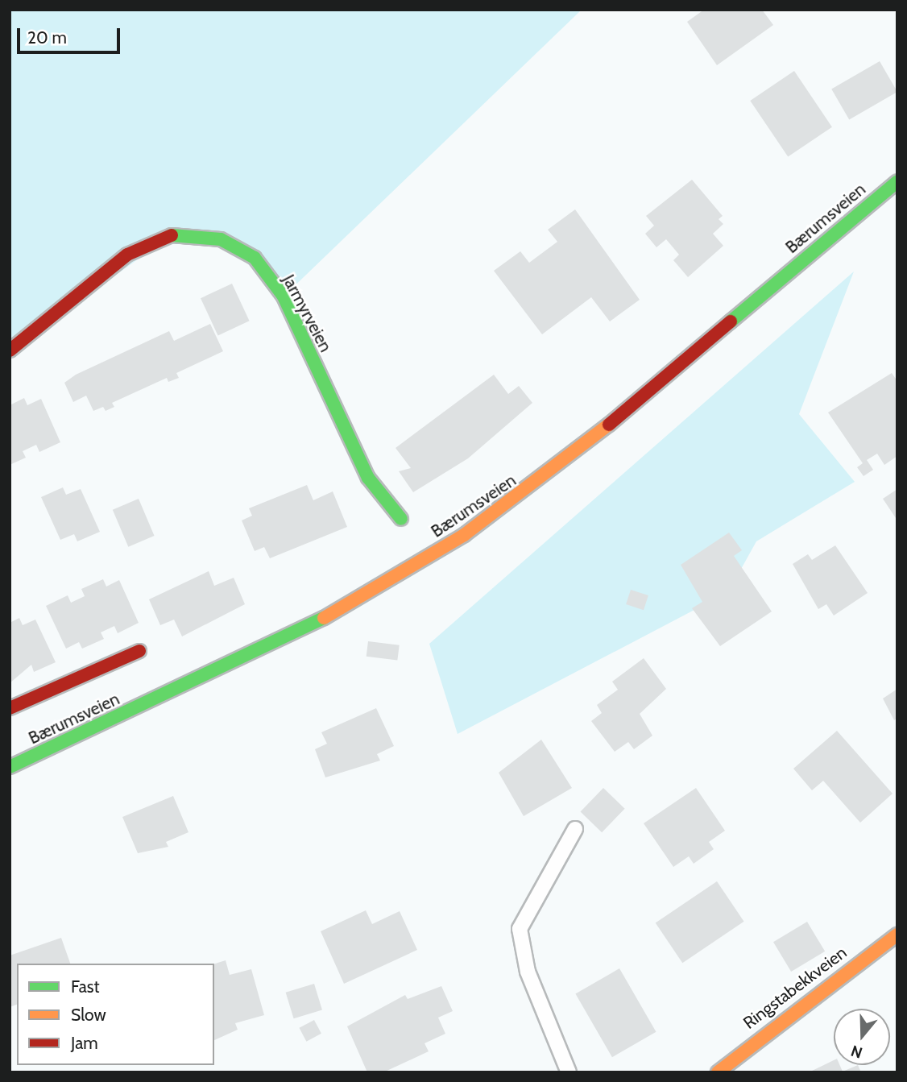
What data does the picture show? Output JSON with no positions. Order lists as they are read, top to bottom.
{
  "streets": {
    "main road": ["Bærumsveien", "Jarmyrveien", "Ringstabekkveien"]
  },
  "legend": ["Fast", "Slow", "Jam"],
  "scale_bar": "20 m",
  "north": "bottom"
}
